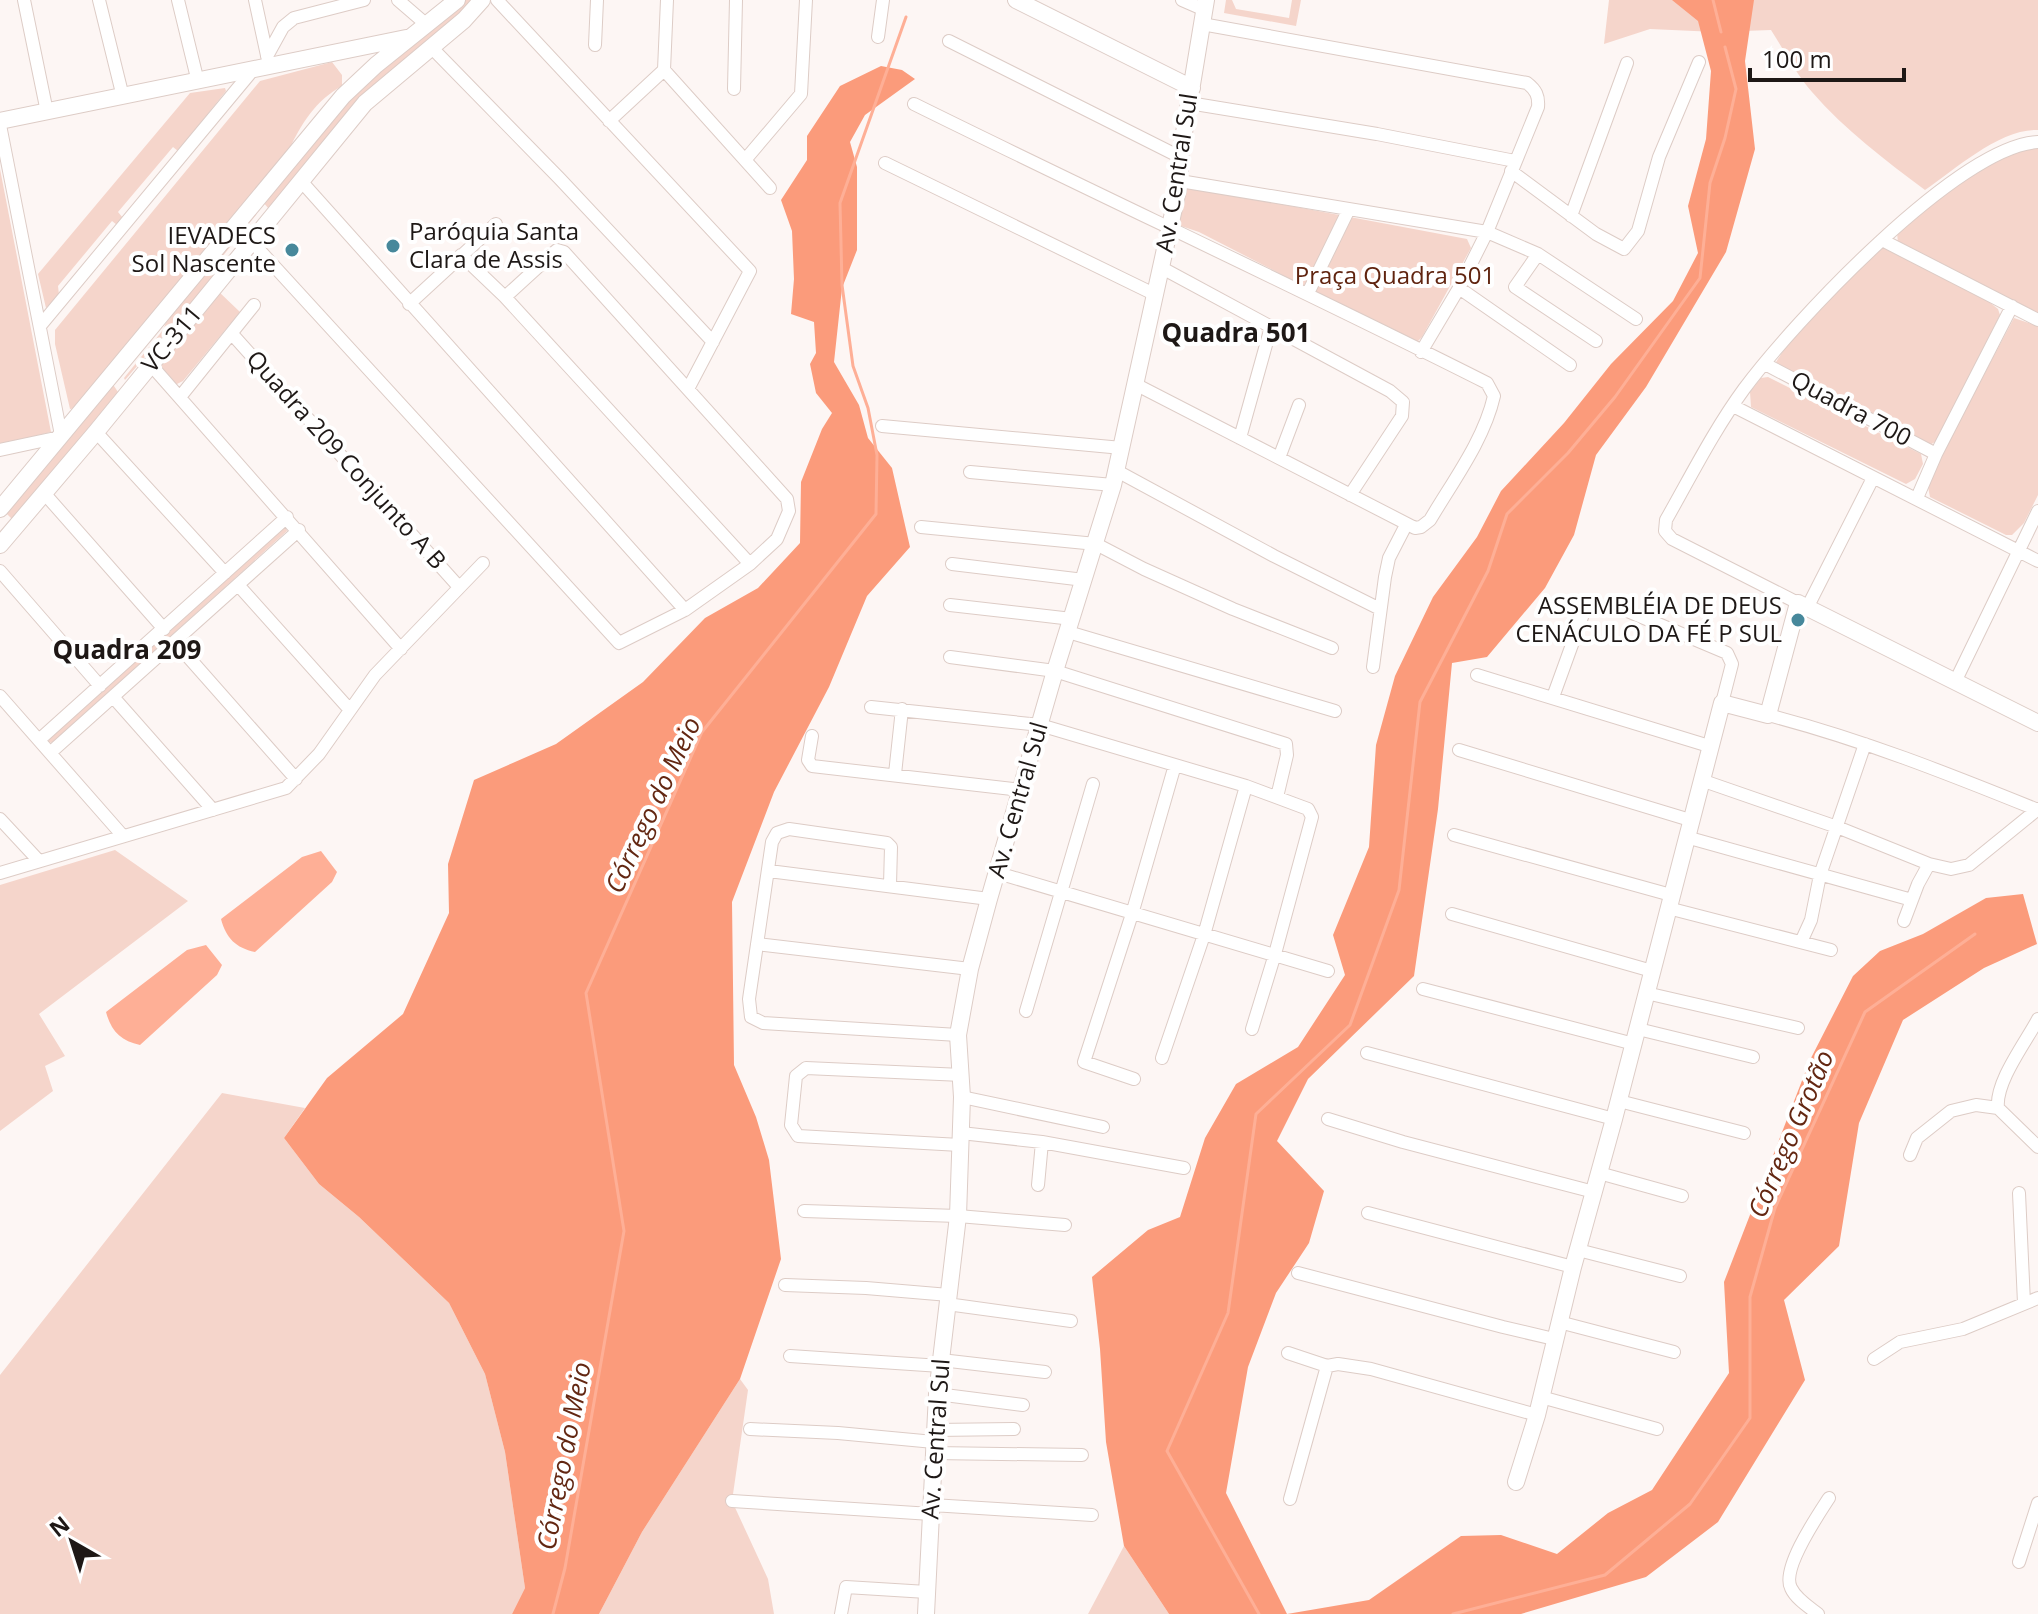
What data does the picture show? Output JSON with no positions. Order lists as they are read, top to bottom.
{
  "streets": {
    "street": [
      "Av. Central Sul",
      "VC-311",
      "Quadra 700",
      "Quadra 209 Conjunto A B"
    ]
  },
  "districts": ["Quadra 501", "Quadra 209"],
  "water": ["Córrego do Meio", "Córrego Grotão"],
  "parks": ["Praça Quadra 501"],
  "places": ["Paróquia Santa Clara de Assis", "IEVADECS Sol Nascente", "ASSEMBLÉIA DE DEUS CENÁCULO DA FÉ P SUL"],
  "scale_bar": "100 m",
  "north": "top left"
}
